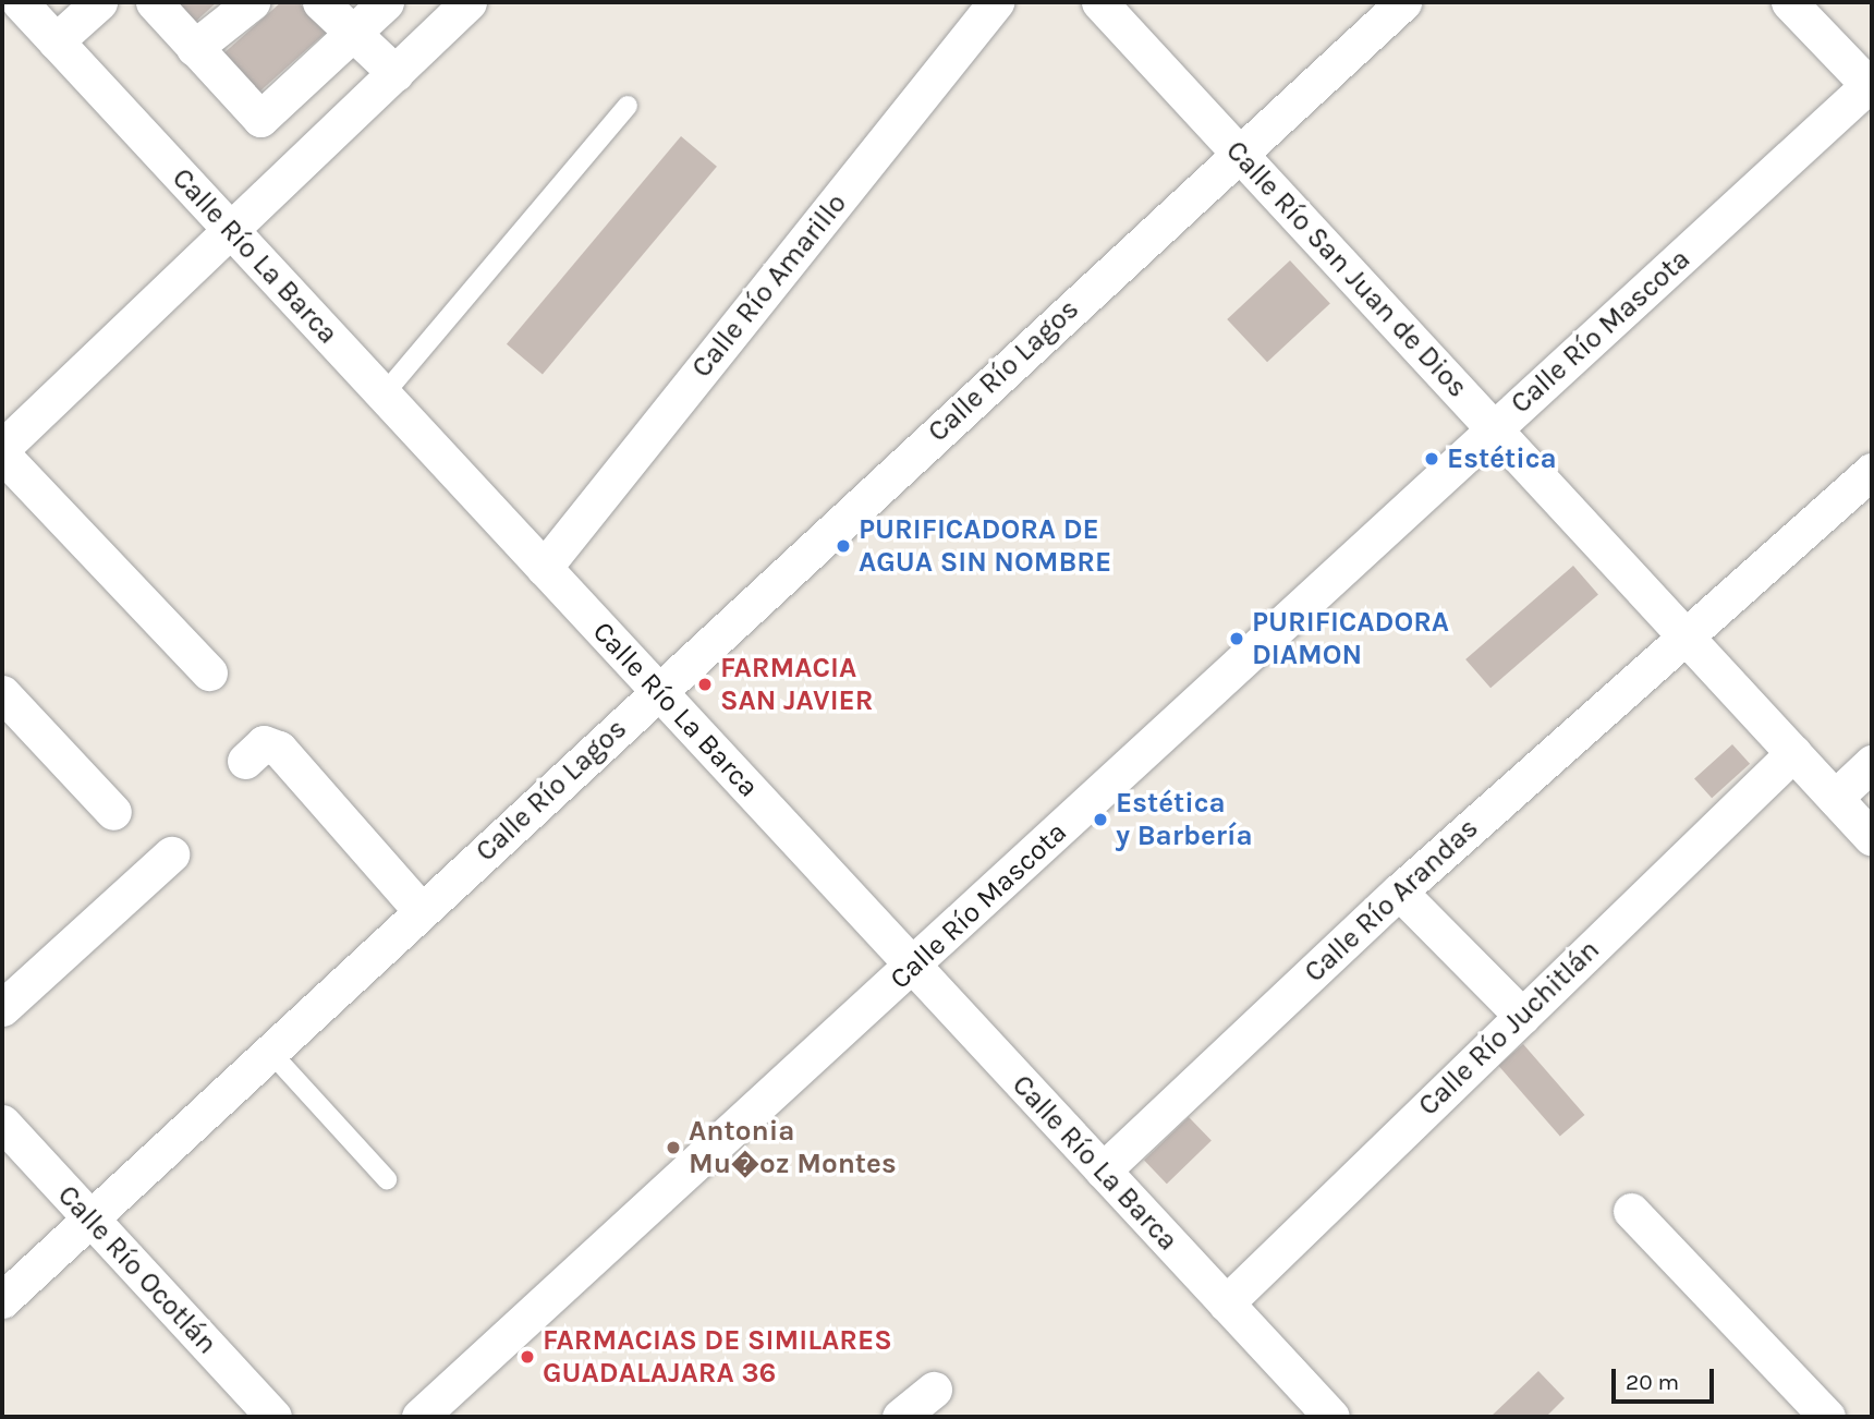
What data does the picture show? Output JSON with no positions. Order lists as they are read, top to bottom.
{
  "streets": {
    "street": [
      "Calle Río La Barca",
      "Calle Río San Juan de Dios",
      "Calle Río Amarillo",
      "Calle Río Mascota",
      "Calle Río Lagos",
      "Calle Río Arandas",
      "Calle Río Juchitlán",
      "Calle Río Ocotlán"
    ]
  },
  "crossings": [
    ["Calle Río La Barca", "Calle Río Amarillo"],
    ["Calle Río La Barca", "Calle Río Mascota"],
    ["Calle Río La Barca", "Calle Río Lagos"],
    ["Calle Río La Barca", "Calle Río Arandas"],
    ["Calle Río La Barca", "Calle Río Juchitlán"],
    ["Calle Río San Juan de Dios", "Calle Río Mascota"],
    ["Calle Río San Juan de Dios", "Calle Río Lagos"],
    ["Calle Río San Juan de Dios", "Calle Río Arandas"],
    ["Calle Río San Juan de Dios", "Calle Río Juchitlán"],
    ["Calle Río Lagos", "Calle Río Ocotlán"]
  ],
  "places": [
    "Estética",
    "PURIFICADORA DE AGUA SIN NOMBRE",
    "PURIFICADORA DIAMON",
    "FARMACIA SAN JAVIER",
    "Estética y Barbería",
    "Antonia Mu�oz Montes",
    "FARMACIAS DE SIMILARES GUADALAJARA 36"
  ],
  "scale_bar": "20 m"
}
